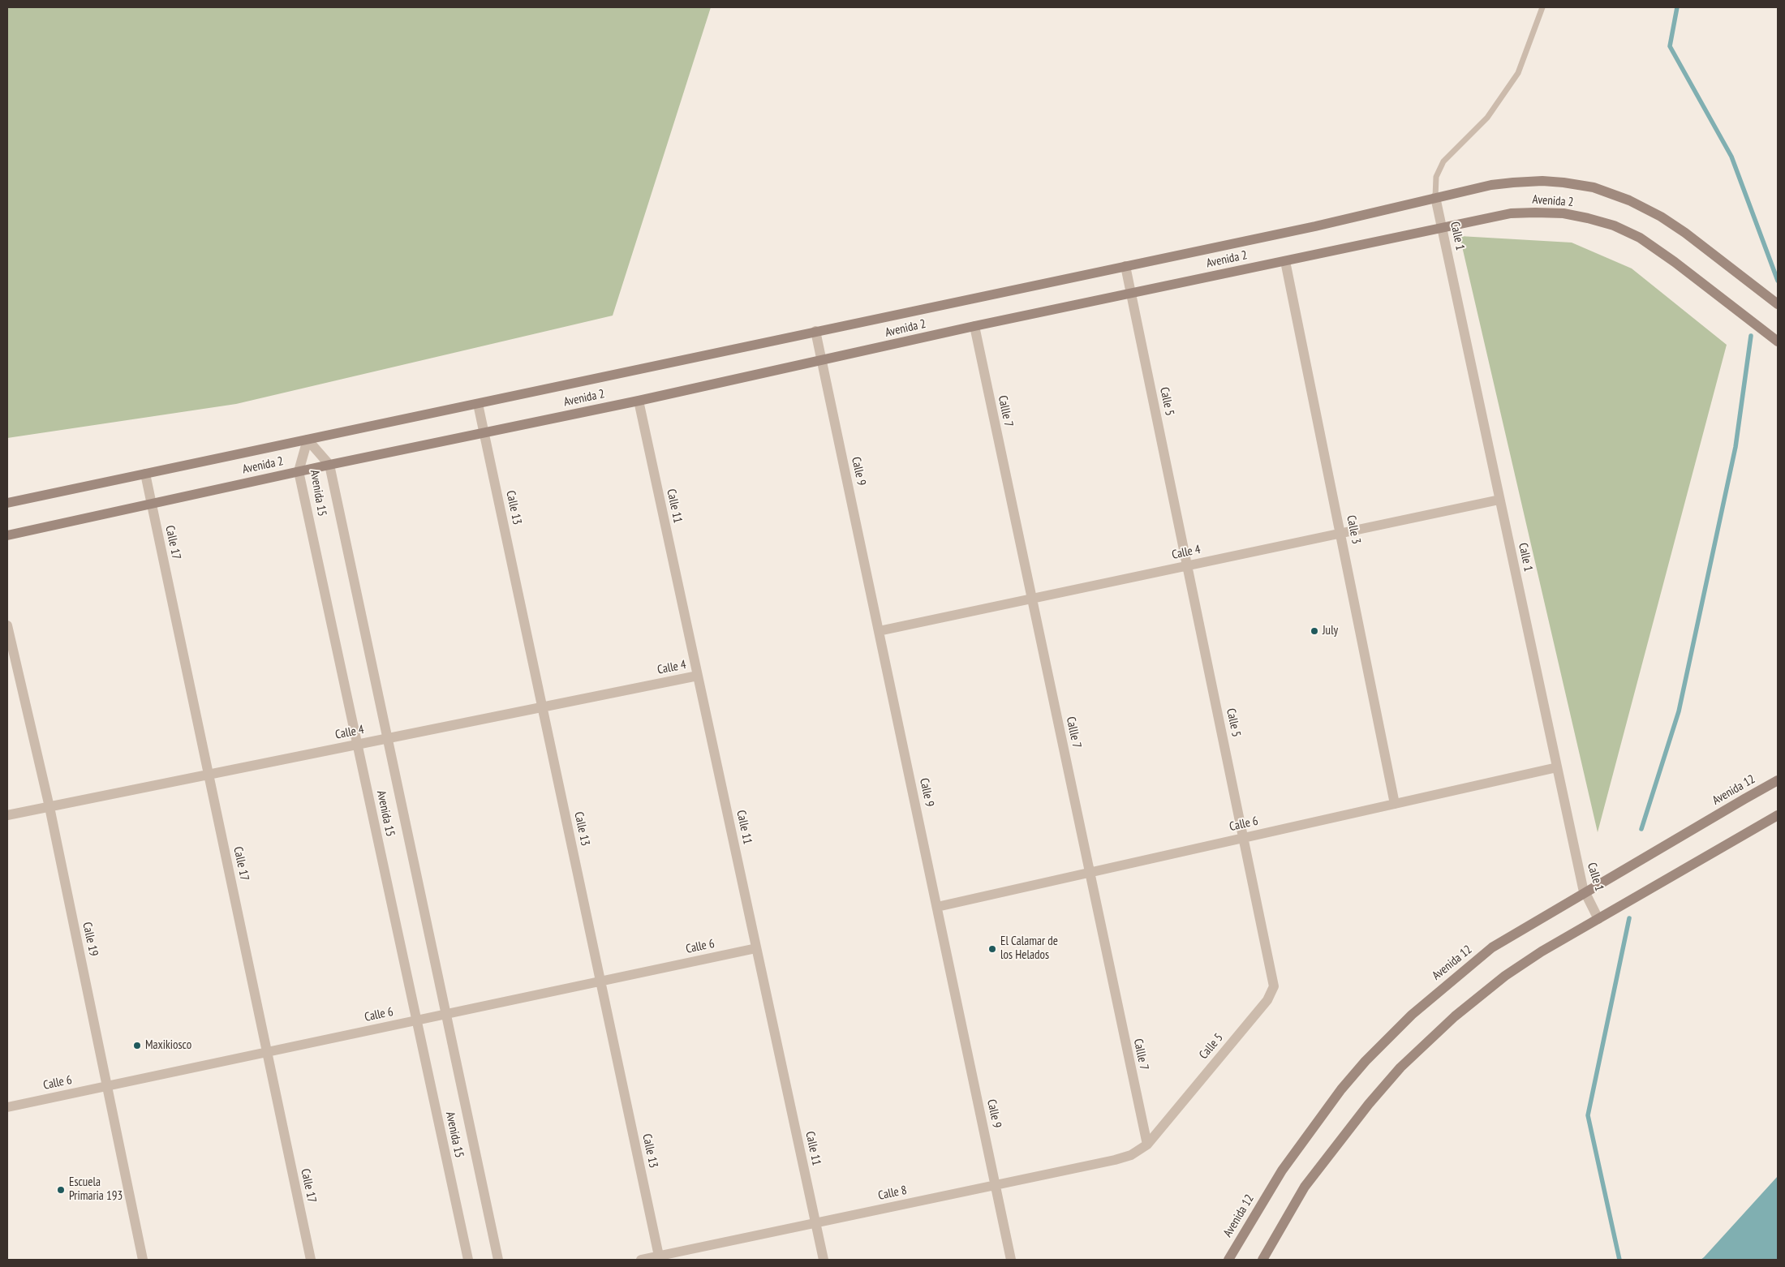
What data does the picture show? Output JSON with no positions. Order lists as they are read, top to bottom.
{
  "streets": {
    "main road": ["Avenida 2", "Avenida 12"],
    "street": [
      "Calle 1",
      "Calle 5",
      "Callle 7",
      "Calle 9",
      "Avenida 15",
      "Calle 11",
      "Calle 13",
      "Calle 3",
      "Calle 17",
      "Calle 4",
      "Calle 6",
      "Calle 19",
      "Calle 8"
    ]
  },
  "crossings": [
    ["Avenida 2", "Calle 1"],
    ["Avenida 2", "Calle 5"],
    ["Avenida 2", "Callle 7"],
    ["Avenida 2", "Calle 9"],
    ["Avenida 2", "Avenida 15"],
    ["Avenida 2", "Calle 11"],
    ["Avenida 2", "Calle 13"],
    ["Avenida 2", "Calle 3"],
    ["Avenida 2", "Calle 17"],
    ["Calle 1", "Calle 4"],
    ["Calle 1", "Avenida 12"],
    ["Calle 1", "Calle 6"],
    ["Calle 5", "Callle 7"],
    ["Calle 5", "Calle 4"],
    ["Calle 5", "Calle 6"],
    ["Calle 5", "Calle 8"],
    ["Callle 7", "Calle 4"],
    ["Callle 7", "Calle 6"],
    ["Callle 7", "Calle 8"],
    ["Calle 9", "Calle 4"],
    ["Calle 9", "Calle 6"],
    ["Calle 9", "Calle 8"],
    ["Avenida 15", "Calle 4"],
    ["Avenida 15", "Calle 6"],
    ["Calle 11", "Calle 4"],
    ["Calle 11", "Calle 6"],
    ["Calle 11", "Calle 8"],
    ["Calle 13", "Calle 4"],
    ["Calle 13", "Calle 6"],
    ["Calle 13", "Calle 8"],
    ["Calle 3", "Calle 4"],
    ["Calle 3", "Calle 6"],
    ["Calle 17", "Calle 4"],
    ["Calle 17", "Calle 6"],
    ["Calle 4", "Calle 19"],
    ["Calle 6", "Calle 19"]
  ],
  "places": [
    "July",
    "El Calamar de los Helados",
    "Maxikiosco",
    "Escuela Primaria 193"
  ]
}
